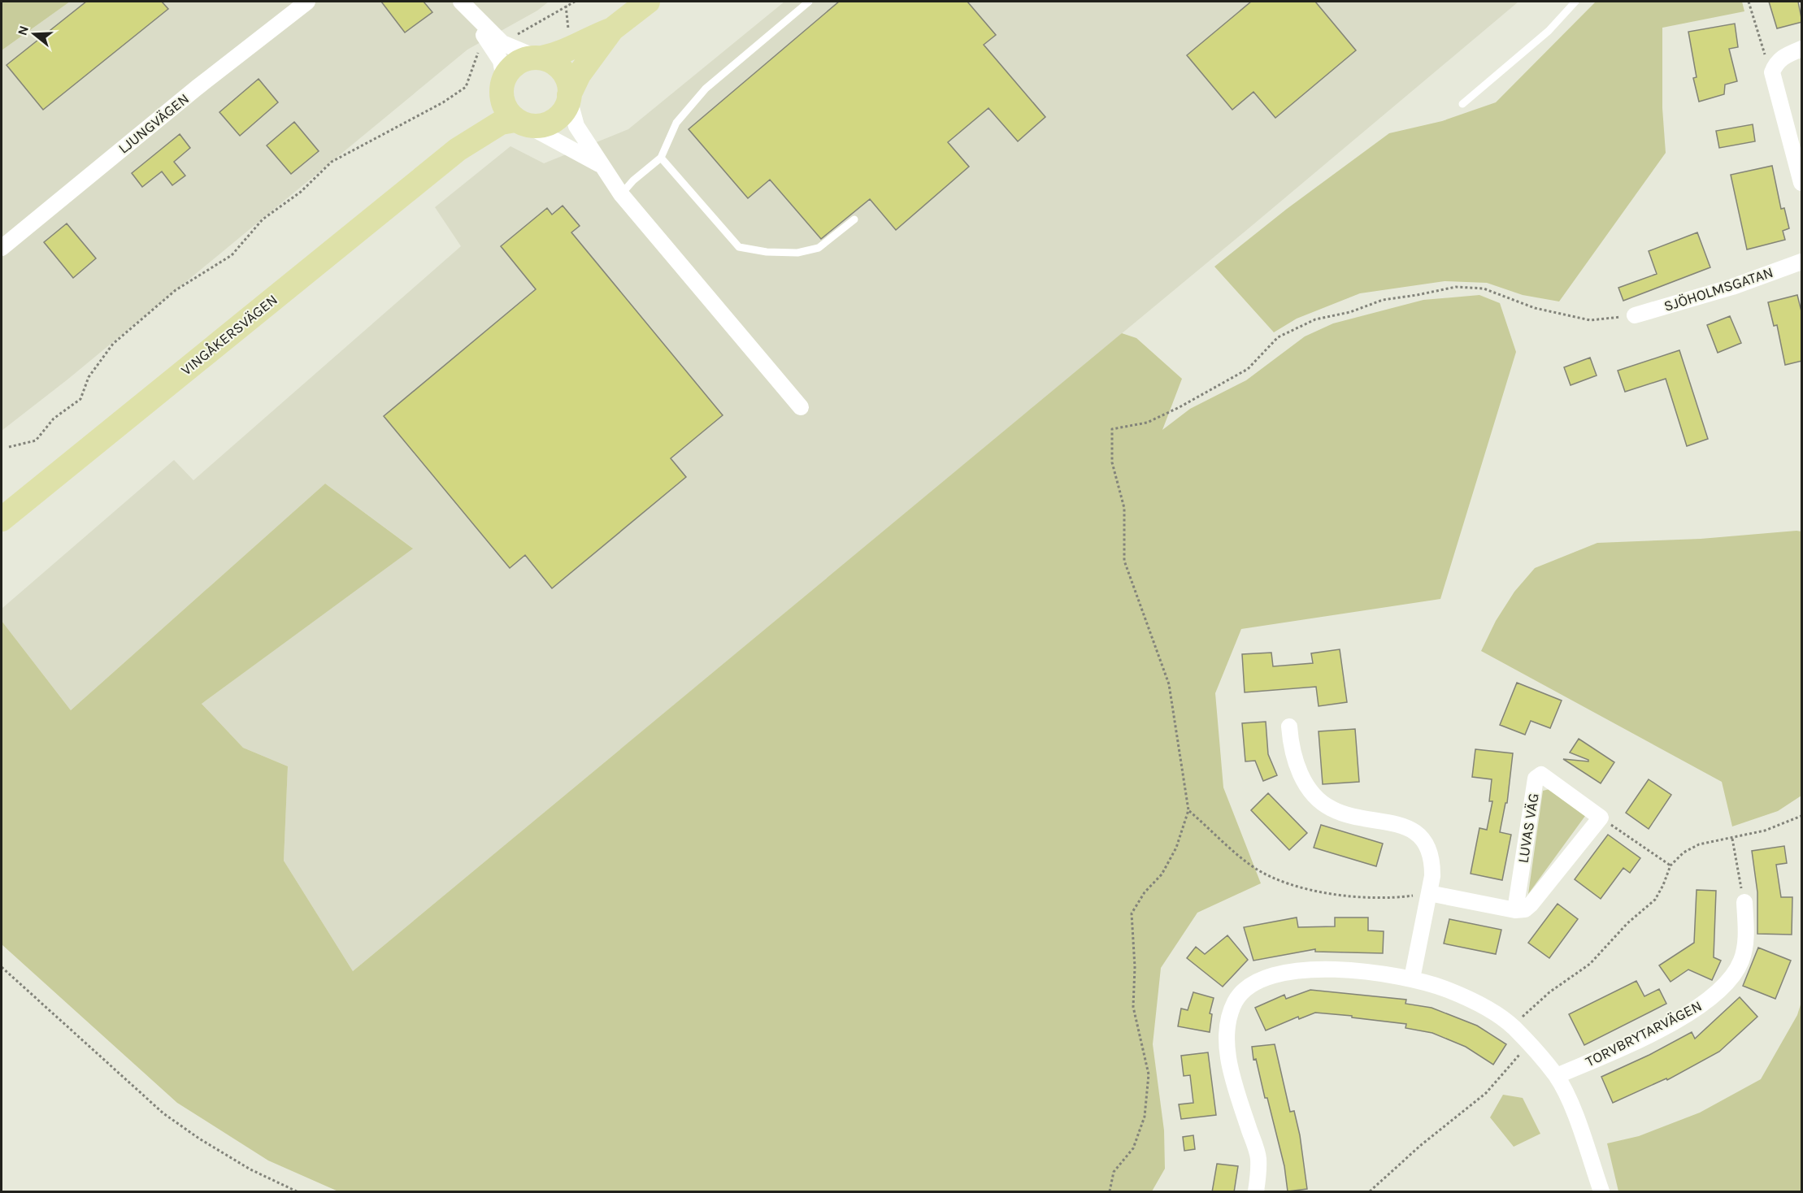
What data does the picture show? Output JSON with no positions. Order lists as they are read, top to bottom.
{
  "streets": {
    "main road": ["VINGÅKERSVÄGEN"],
    "street": [
      "LJUNGVÄGEN",
      "SJÖHOLMSGATAN",
      "LUVAS VÄG",
      "TORVBRYTARVÄGEN"
    ]
  },
  "north": "left"
}
